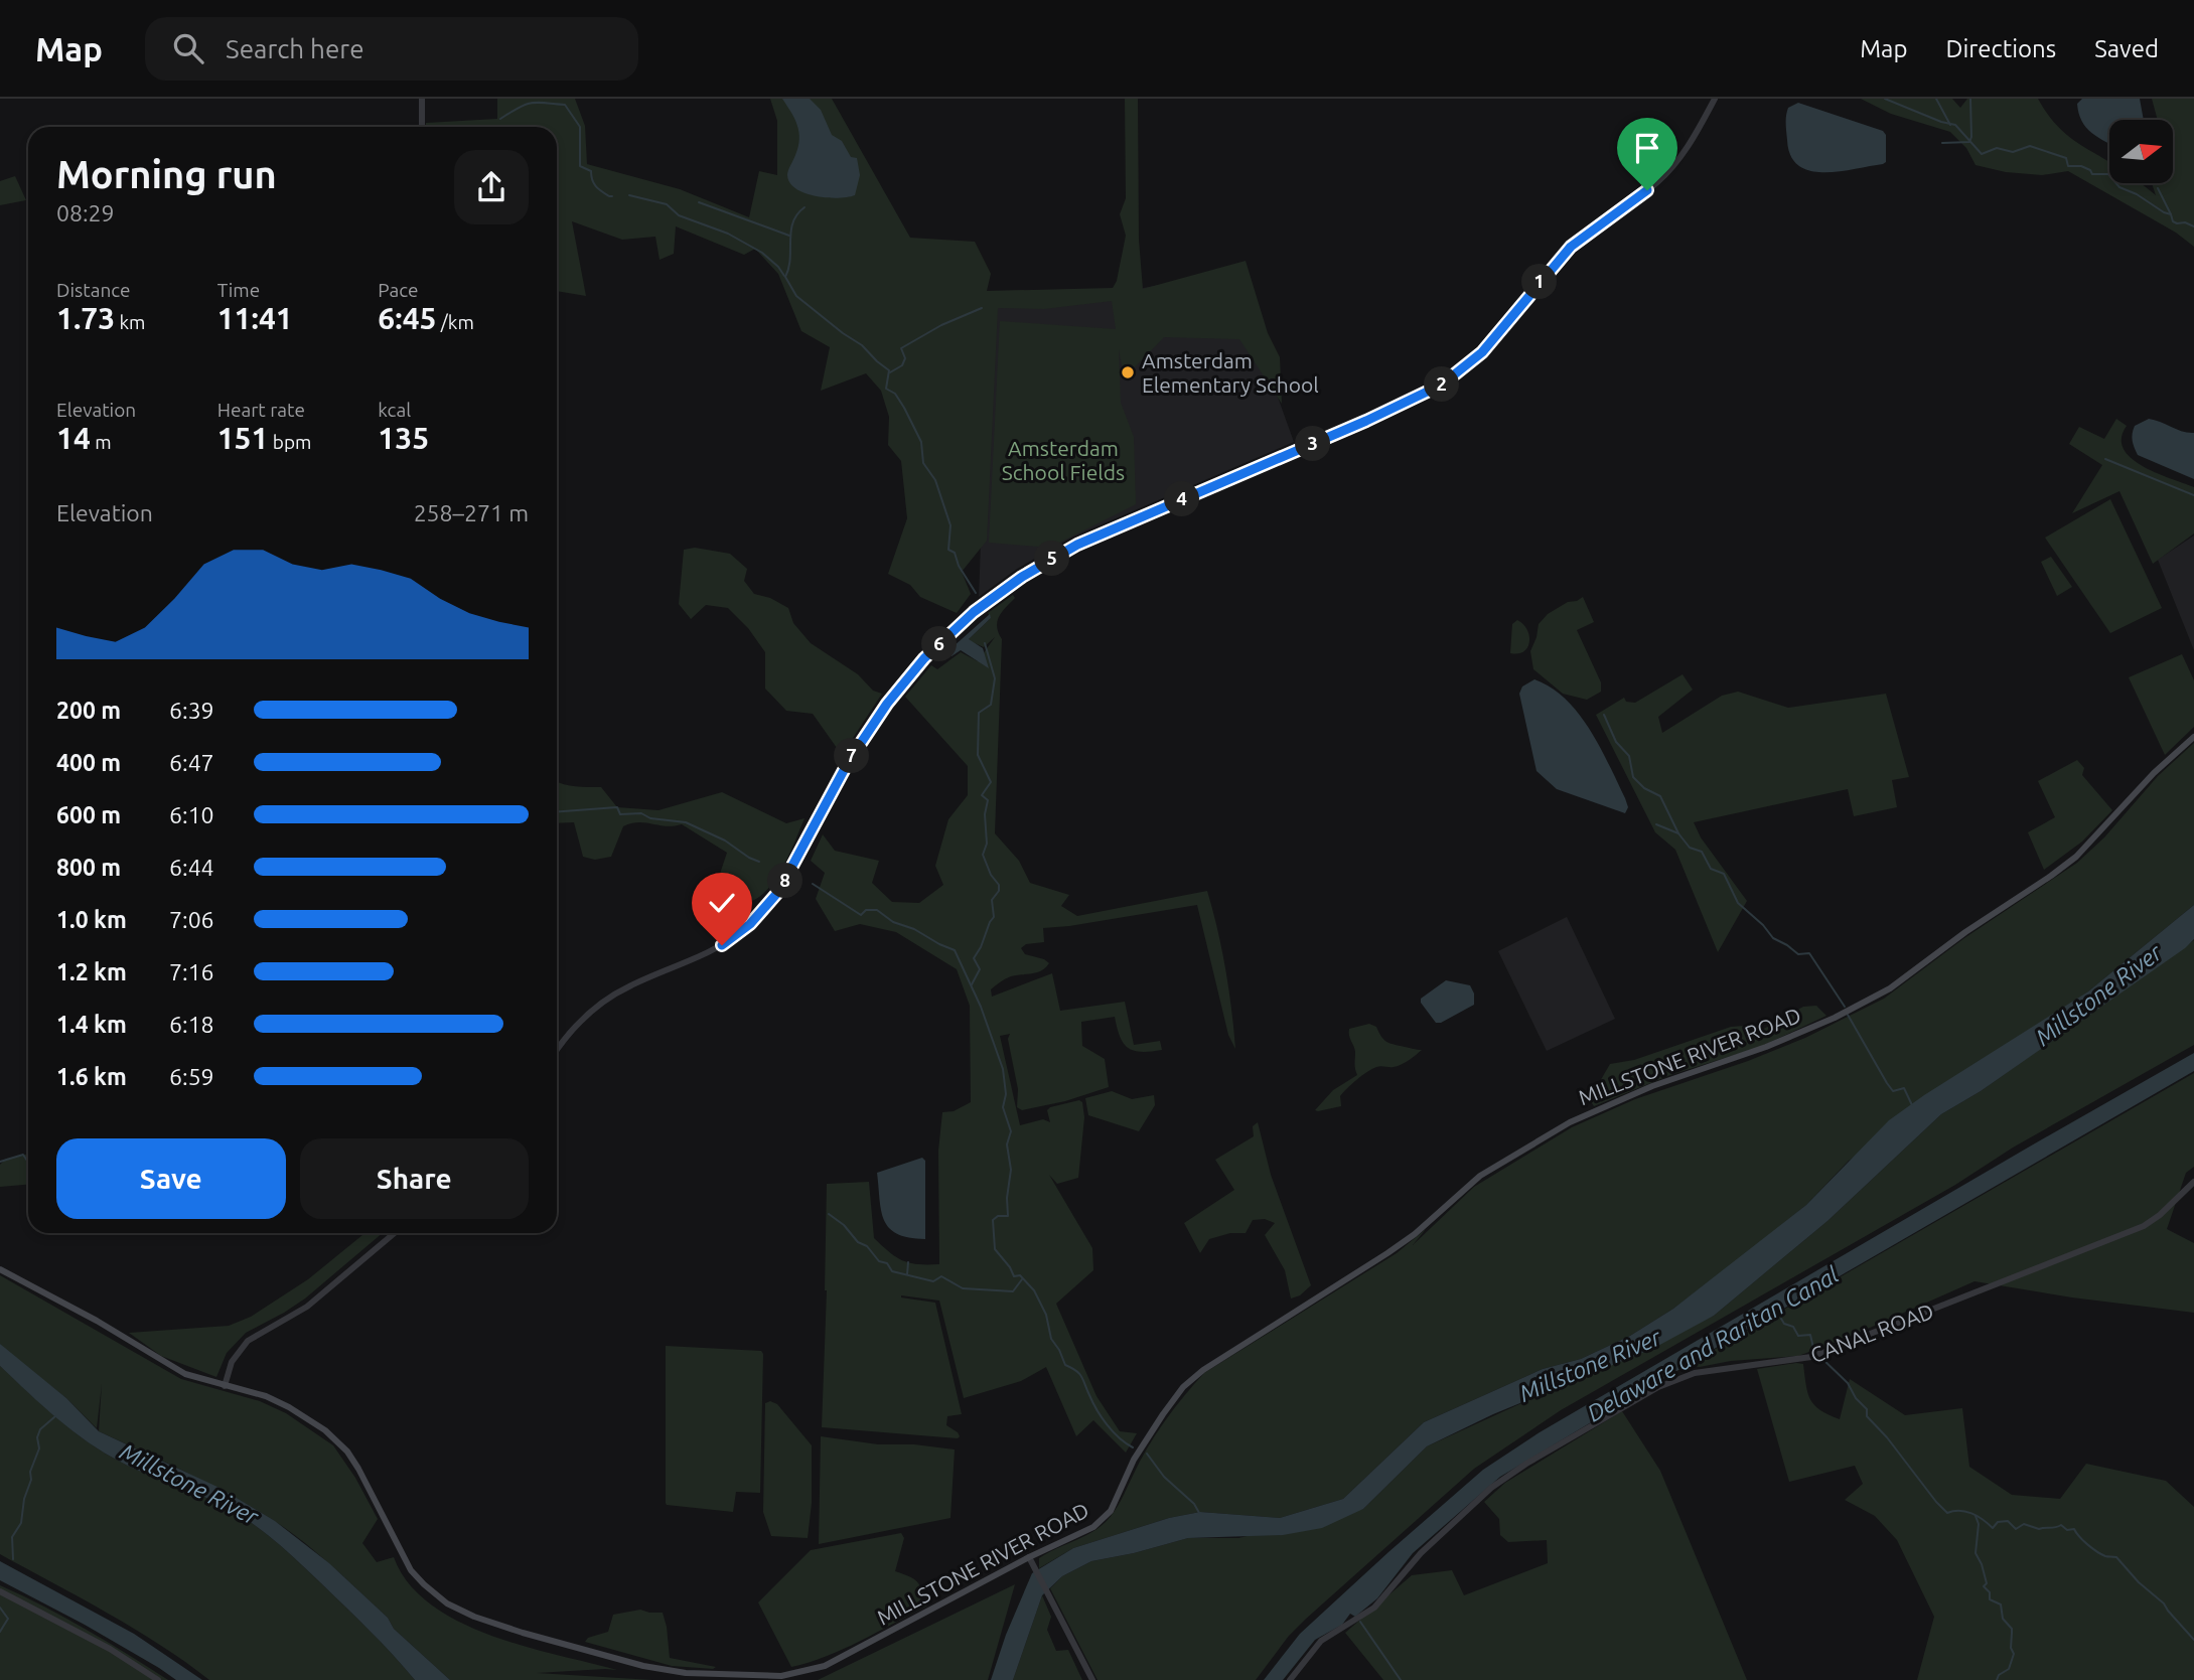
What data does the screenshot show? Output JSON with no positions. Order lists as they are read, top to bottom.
{
  "streets": {
    "main road": ["MILLSTONE RIVER ROAD"],
    "street": ["CANAL ROAD"]
  },
  "water": ["Millstone River", "Delaware and Raritan Canal"],
  "parks": ["Amsterdam School Fields"],
  "places": ["Amsterdam Elementary School"],
  "north": "right",
  "page": {
    "header": "Map",
    "search": "Search here",
    "nav": ["Map", "Directions", "Saved"],
    "heading": ["Morning run", "08:29"],
    "stats": [
      ["Distance", "1.73 km"],
      ["Time", "11:41"],
      ["Pace", "6:45 /km"],
      ["Elevation", "14 m"],
      ["Heart rate", "151 bpm"],
      ["kcal", "135"]
    ],
    "pins": [
      "1",
      "2",
      "3",
      "4",
      "5",
      "6",
      "7",
      "8"
    ],
    "chart": ["Elevation", "258–271 m"],
    "list": [
      {
        "name": "200 m",
        "note": "6:39"
      },
      {
        "name": "400 m",
        "note": "6:47"
      },
      {
        "name": "600 m",
        "note": "6:10"
      },
      {
        "name": "800 m",
        "note": "6:44"
      },
      {
        "name": "1.0 km",
        "note": "7:06"
      },
      {
        "name": "1.2 km",
        "note": "7:16"
      },
      {
        "name": "1.4 km",
        "note": "6:18"
      },
      {
        "name": "1.6 km",
        "note": "6:59"
      }
    ],
    "buttons": ["Save", "Share"]
  }
}
